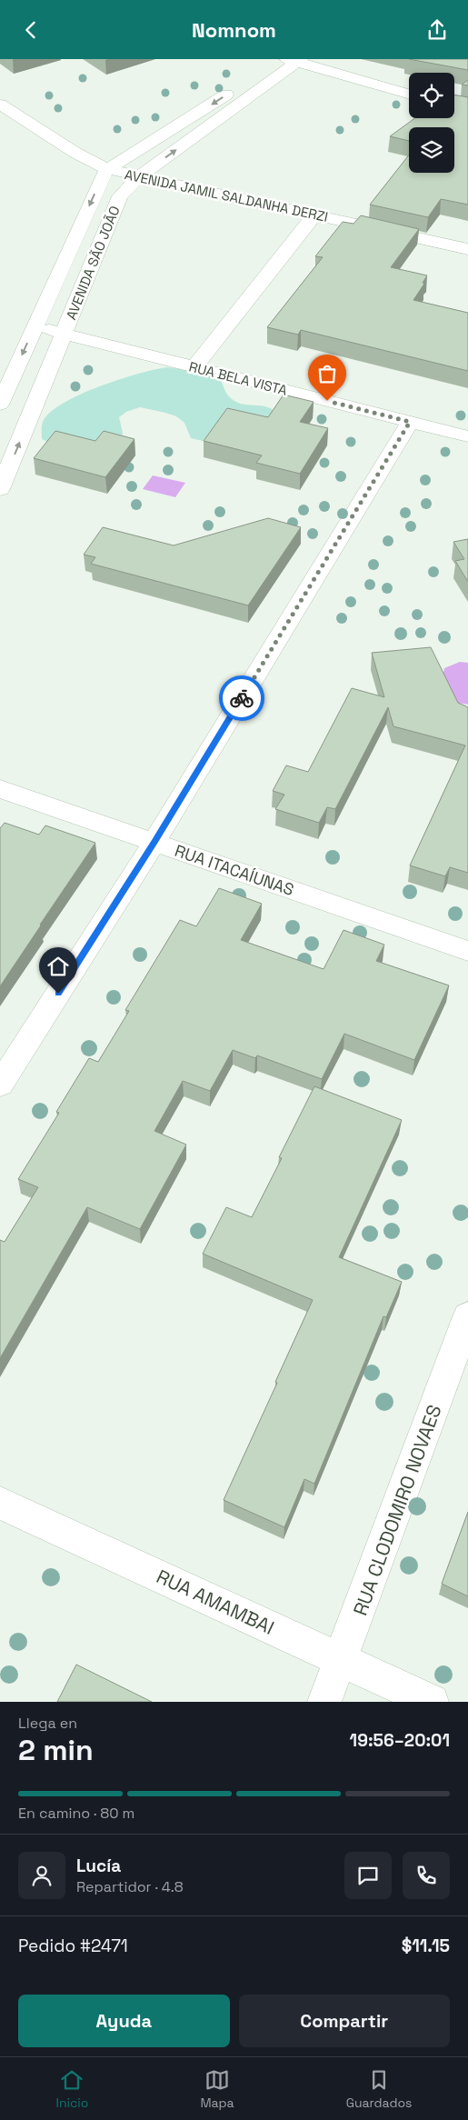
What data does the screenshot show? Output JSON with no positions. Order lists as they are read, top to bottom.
{
  "streets": {
    "street": [
      "AVENIDA JAMIL SALDANHA DERZI",
      "AVENIDA SÃO JOÃO",
      "RUA BELA VISTA",
      "RUA ITACAÍUNAS",
      "RUA CLODOMIRO NOVAES",
      "RUA AMAMBAI"
    ]
  },
  "crossings": [
    ["AVENIDA JAMIL SALDANHA DERZI", "AVENIDA SÃO JOÃO"],
    ["AVENIDA SÃO JOÃO", "RUA BELA VISTA"],
    ["RUA CLODOMIRO NOVAES", "RUA AMAMBAI"]
  ],
  "page": {
    "header": "Nomnom",
    "heading": ["2 min", "Llega en", "19:56–20:01"],
    "panel": [
      "Lucía",
      "Repartidor · 4.8",
      "Pedido #2471",
      "$11.15"
    ],
    "bar": "En camino · 80 m",
    "buttons": ["Ayuda", "Compartir"],
    "tabs": ["Inicio", "Mapa", "Guardados"]
  }
}
